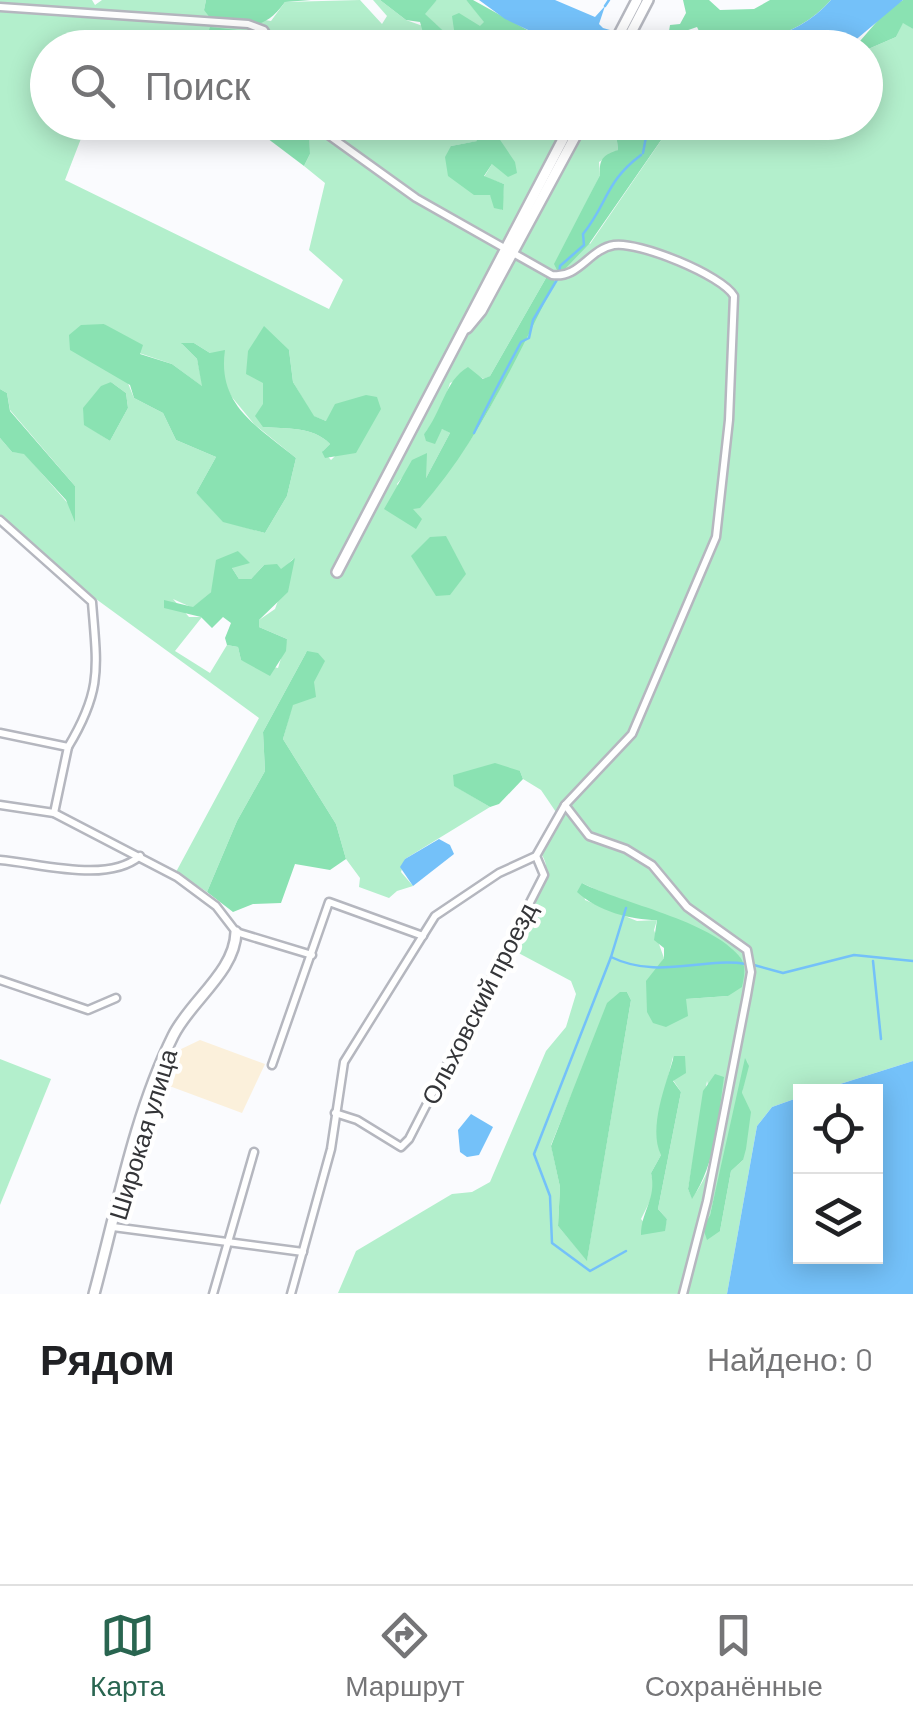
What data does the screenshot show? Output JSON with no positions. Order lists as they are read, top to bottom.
{
  "streets": {
    "street": ["Ольховский проезд", "Широкая улица"]
  },
  "page": {
    "search": "Поиск",
    "heading": ["Рядом", "Найдено: 0"],
    "nav": ["Карта", "Маршрут", "Сохранённые"]
  }
}
